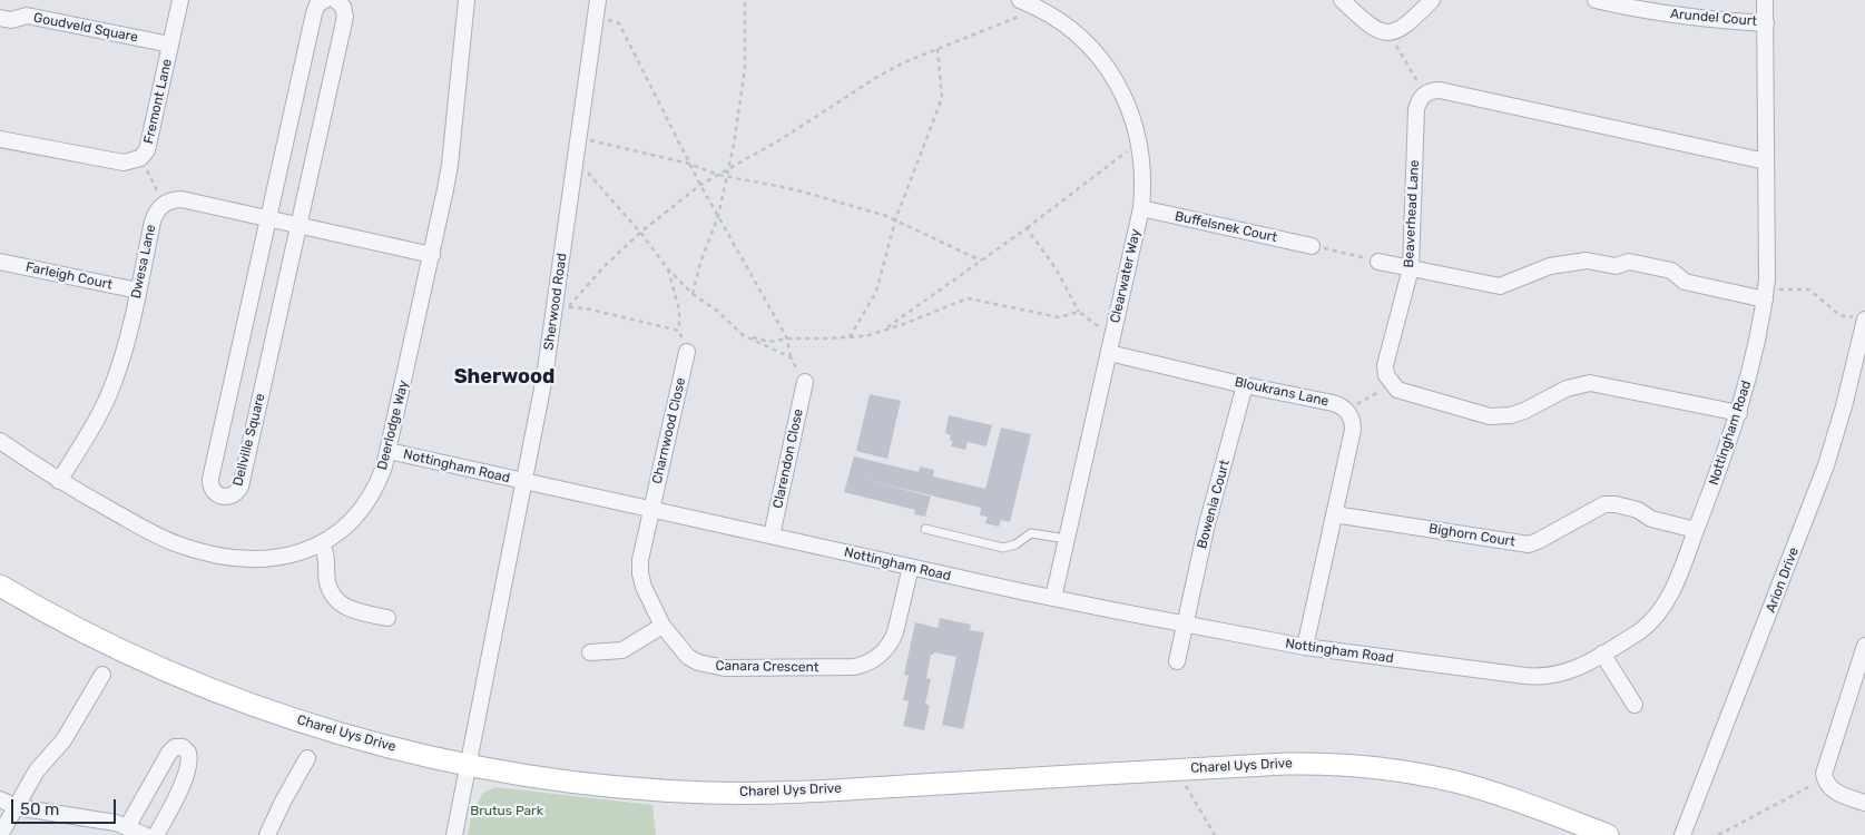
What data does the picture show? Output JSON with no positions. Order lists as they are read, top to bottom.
{
  "streets": {
    "main road": ["Charel Uys Drive"],
    "street": [
      "Arundel Court",
      "Goudveld Square",
      "Fremont Lane",
      "Beaverhead Lane",
      "Buffelsnek Court",
      "Dwesa Lane",
      "Farleigh Court",
      "Clearwater Way",
      "Sherwood Road",
      "Bloukrans Lane",
      "Deerlodge Way",
      "Charnwood Close",
      "Nottingham Road",
      "Dellville Square",
      "Clarendon Close",
      "Bowenia Court",
      "Bighorn Court",
      "Arion Drive",
      "Canara Crescent"
    ]
  },
  "crossings": [
    ["Arundel Court", "Nottingham Road"],
    ["Goudveld Square", "Fremont Lane"],
    ["Buffelsnek Court", "Clearwater Way"],
    ["Dwesa Lane", "Farleigh Court"],
    ["Dwesa Lane", "Deerlodge Way"],
    ["Clearwater Way", "Bloukrans Lane"],
    ["Clearwater Way", "Nottingham Road"],
    ["Sherwood Road", "Nottingham Road"],
    ["Sherwood Road", "Charel Uys Drive"],
    ["Bloukrans Lane", "Nottingham Road"],
    ["Bloukrans Lane", "Bowenia Court"],
    ["Bloukrans Lane", "Bighorn Court"],
    ["Deerlodge Way", "Nottingham Road"],
    ["Charnwood Close", "Nottingham Road"],
    ["Charnwood Close", "Canara Crescent"],
    ["Nottingham Road", "Clarendon Close"],
    ["Nottingham Road", "Bowenia Court"],
    ["Nottingham Road", "Bighorn Court"],
    ["Nottingham Road", "Canara Crescent"]
  ],
  "districts": ["Sherwood"],
  "parks": ["Brutus Park"],
  "scale_bar": "50 m"
}
